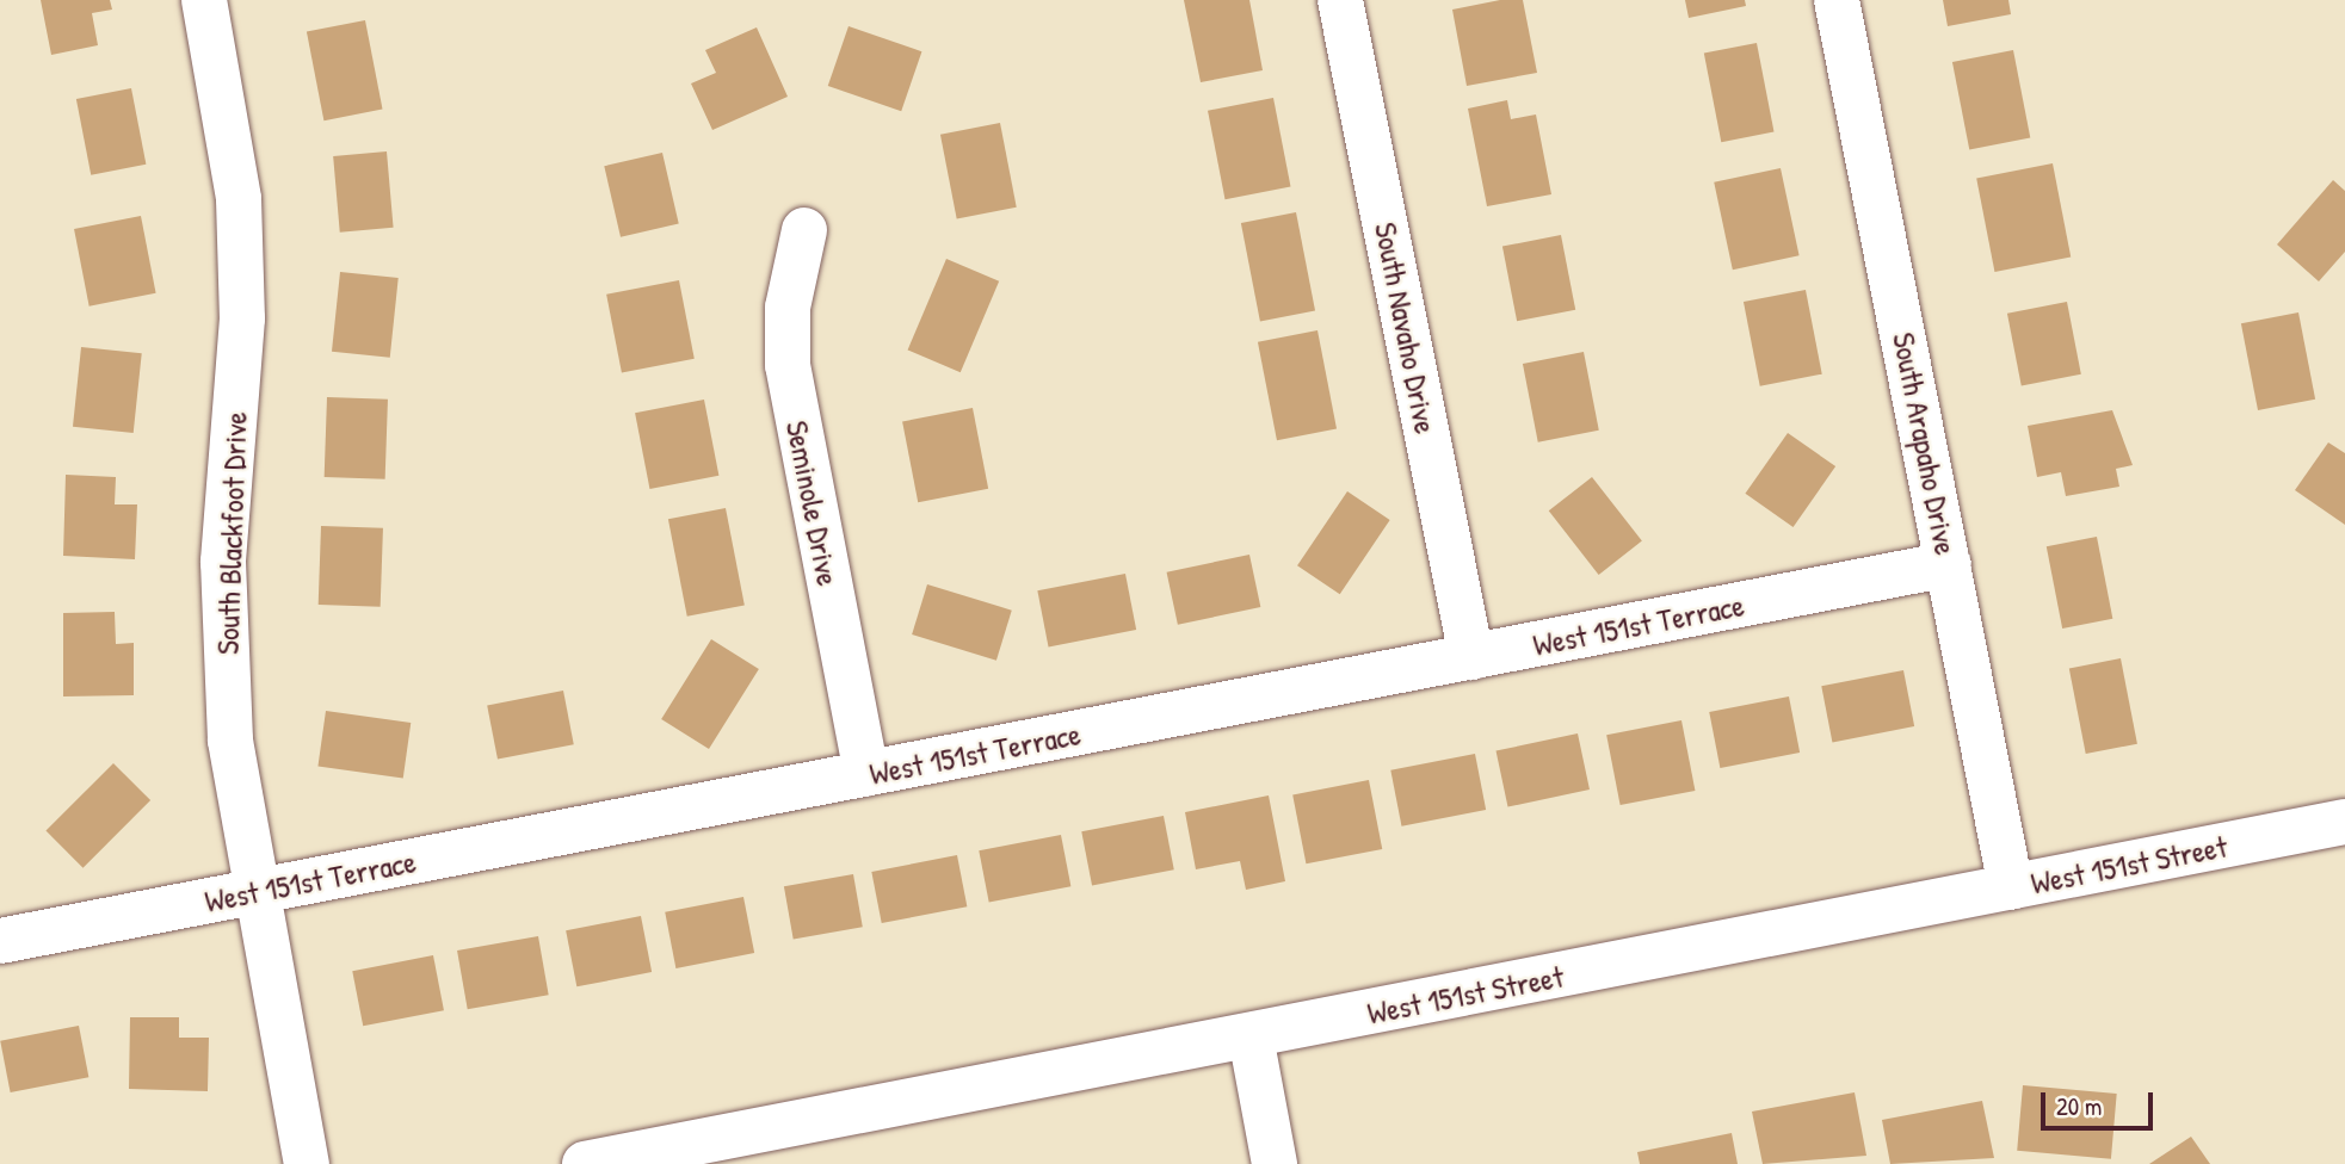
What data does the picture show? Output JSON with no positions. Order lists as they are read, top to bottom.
{
  "streets": {
    "street": [
      "South Navaho Drive",
      "South Arapaho Drive",
      "Seminole Drive",
      "South Blackfoot Drive",
      "West 151st Terrace",
      "West 151st Street"
    ]
  },
  "crossings": [
    ["South Navaho Drive", "West 151st Terrace"],
    ["South Arapaho Drive", "West 151st Terrace"],
    ["South Arapaho Drive", "West 151st Street"],
    ["Seminole Drive", "West 151st Terrace"],
    ["South Blackfoot Drive", "West 151st Terrace"]
  ],
  "scale_bar": "20 m"
}
